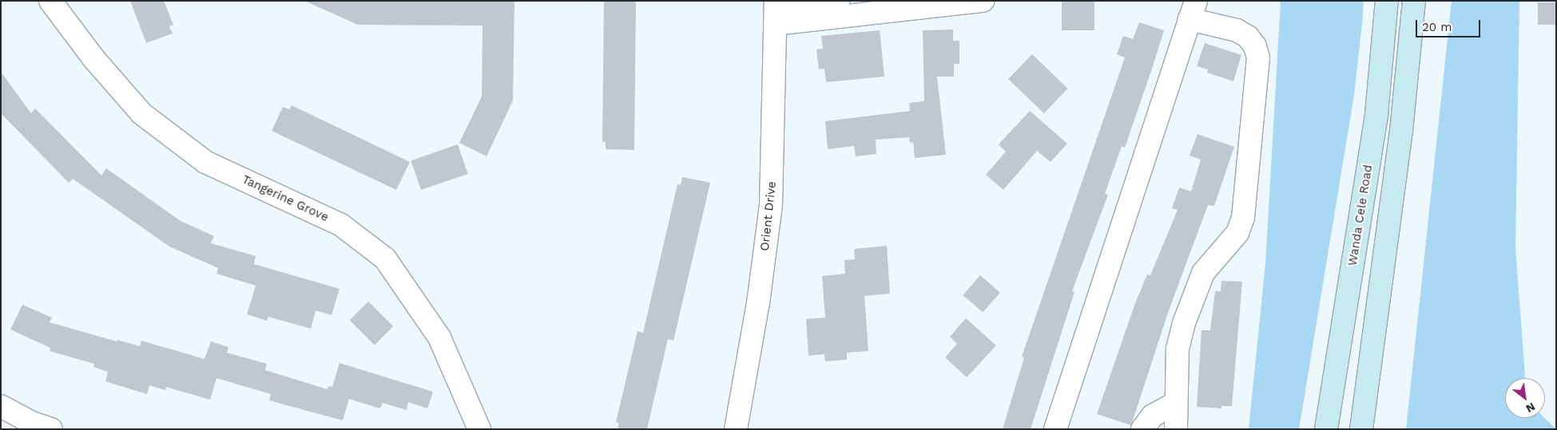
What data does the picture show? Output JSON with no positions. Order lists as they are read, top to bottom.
{
  "streets": {
    "street": ["Tangerine Grove", "Wanda Cele Road", "Orient Drive"]
  },
  "scale_bar": "20 m",
  "north": "bottom right"
}
